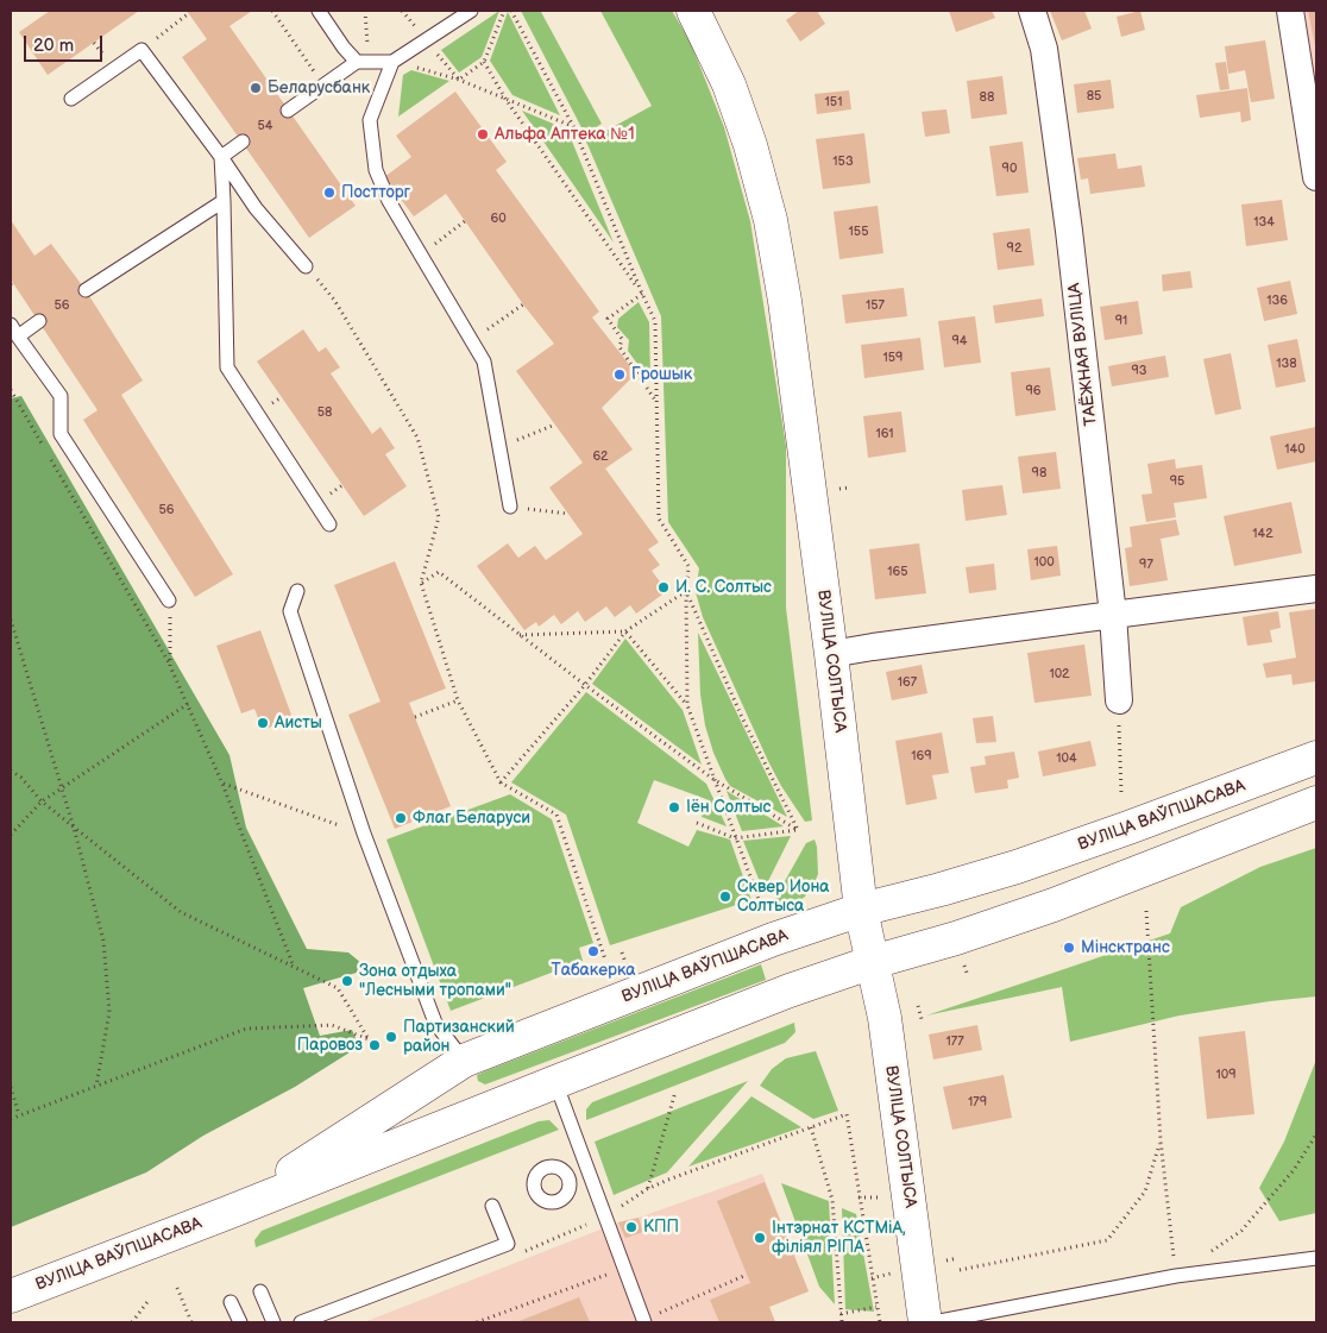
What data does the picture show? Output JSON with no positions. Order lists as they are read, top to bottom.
{
  "streets": {
    "main road": ["ВУЛІЦА СОЛТЫСА", "ВУЛІЦА ВАЎПШАСАВА"],
    "street": ["ТАЁЖНАЯ ВУЛІЦА"]
  },
  "crossings": [
    ["ВУЛІЦА СОЛТЫСА", "ВУЛІЦА ВАЎПШАСАВА"]
  ],
  "places": [
    "Беларусбанк",
    "Альфа Аптека №1",
    "Постторг",
    "Грошык",
    "И. С. Солтыс",
    "Аисты",
    "Іён Солтыс",
    "Флаг Беларуси",
    "Сквер Иона Солтыса",
    "Мінсктранс",
    "Табакерка",
    "Зона отдыха \"Лесными тропами\"",
    "Партизанский район",
    "Паровоз",
    "КПП",
    "Інтэрнат КСТМіА, філіял РІПА"
  ],
  "house_numbers": [
    "85",
    "88",
    "151",
    "54",
    "153",
    "90",
    "60",
    "134",
    "155",
    "92",
    "136",
    "56",
    "157",
    "91",
    "94",
    "159",
    "138",
    "93",
    "96",
    "58",
    "161",
    "140",
    "62",
    "98",
    "95",
    "56",
    "142",
    "100",
    "97",
    "165",
    "102",
    "167",
    "169",
    "104",
    "177",
    "109",
    "179"
  ],
  "scale_bar": "20 m"
}
